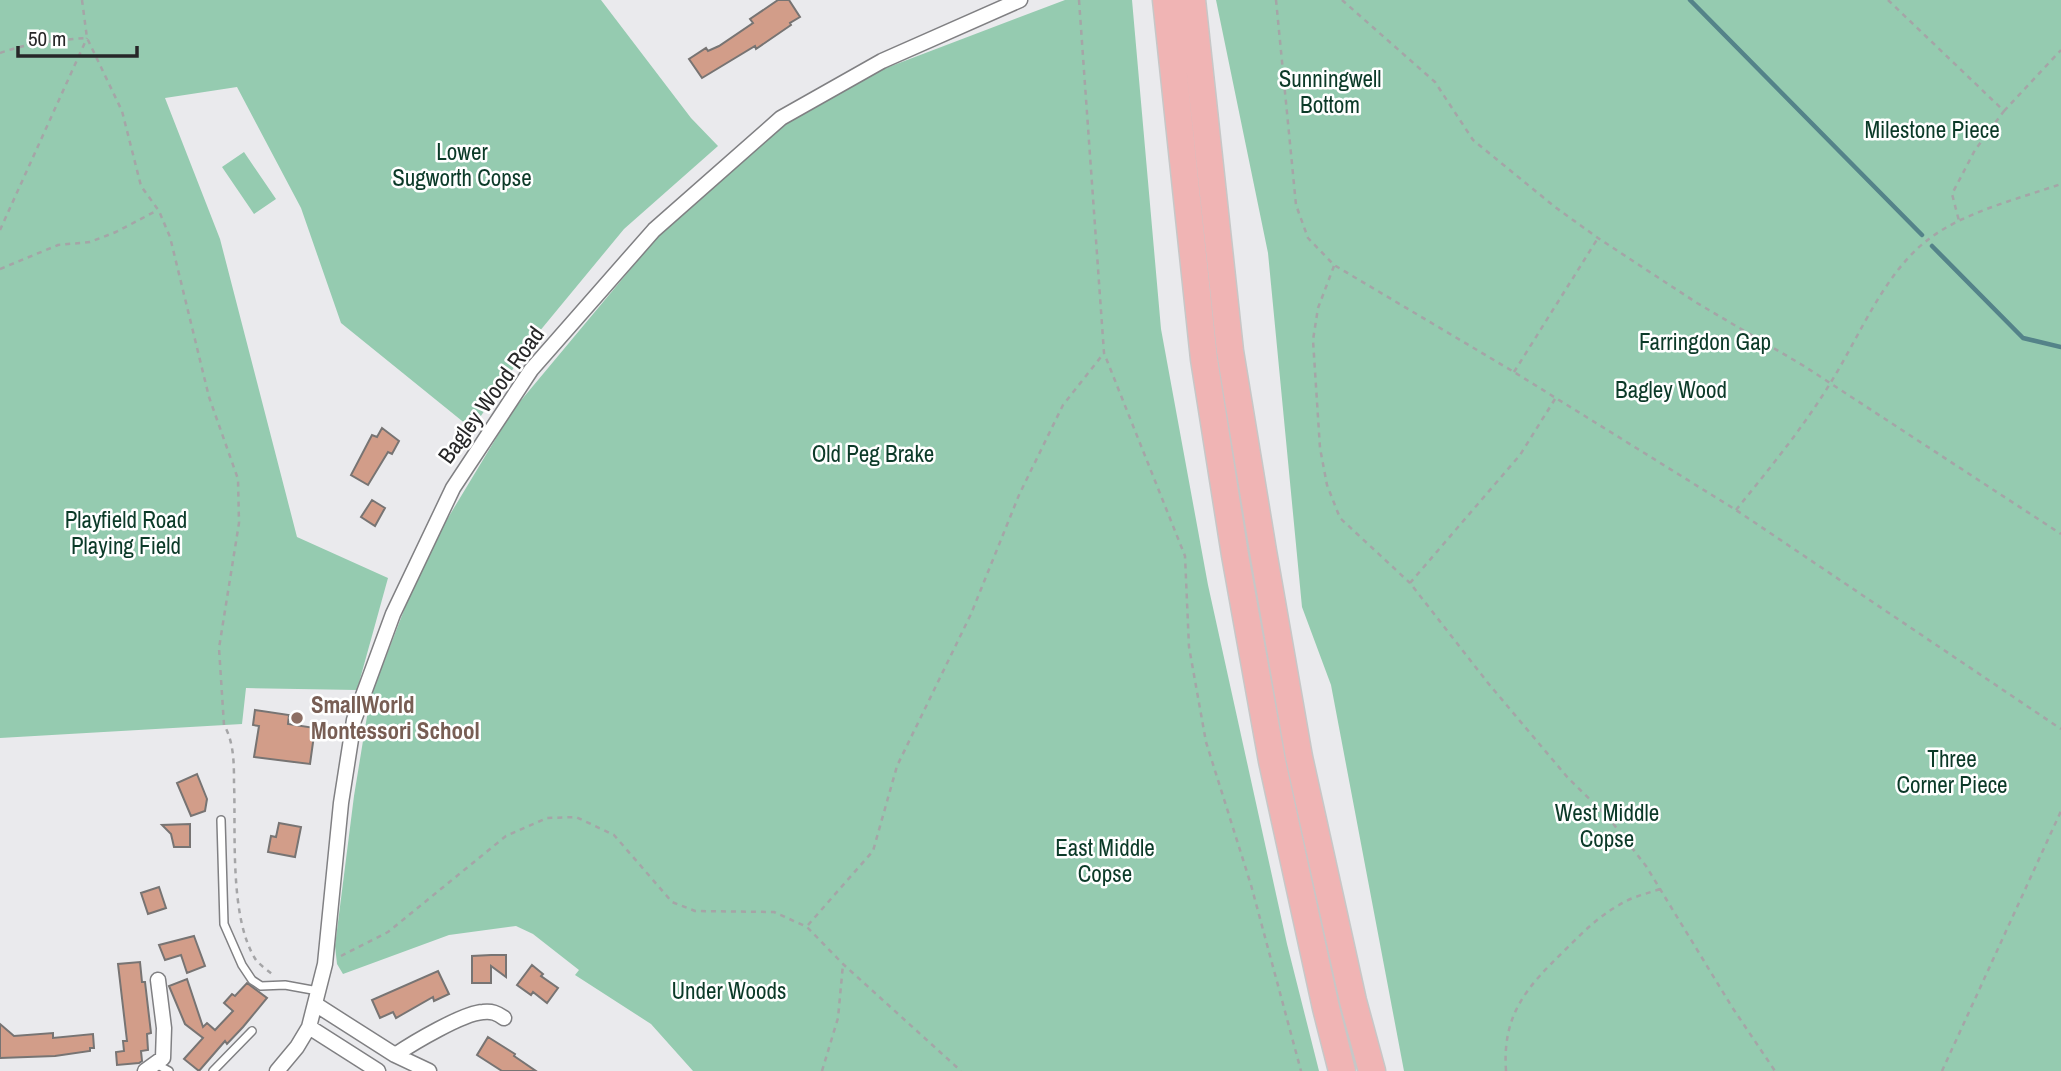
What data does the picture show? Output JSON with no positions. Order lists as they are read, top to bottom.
{
  "streets": {
    "street": ["Bagley Wood Road"]
  },
  "parks": [
    "Sunningwell Bottom",
    "Milestone Piece",
    "Lower Sugworth Copse",
    "Farringdon Gap",
    "Bagley Wood",
    "Old Peg Brake",
    "Playfield Road Playing Field",
    "Three Corner Piece",
    "West Middle Copse",
    "East Middle Copse",
    "Under Woods"
  ],
  "places": ["SmallWorld Montessori School"],
  "scale_bar": "50 m"
}
